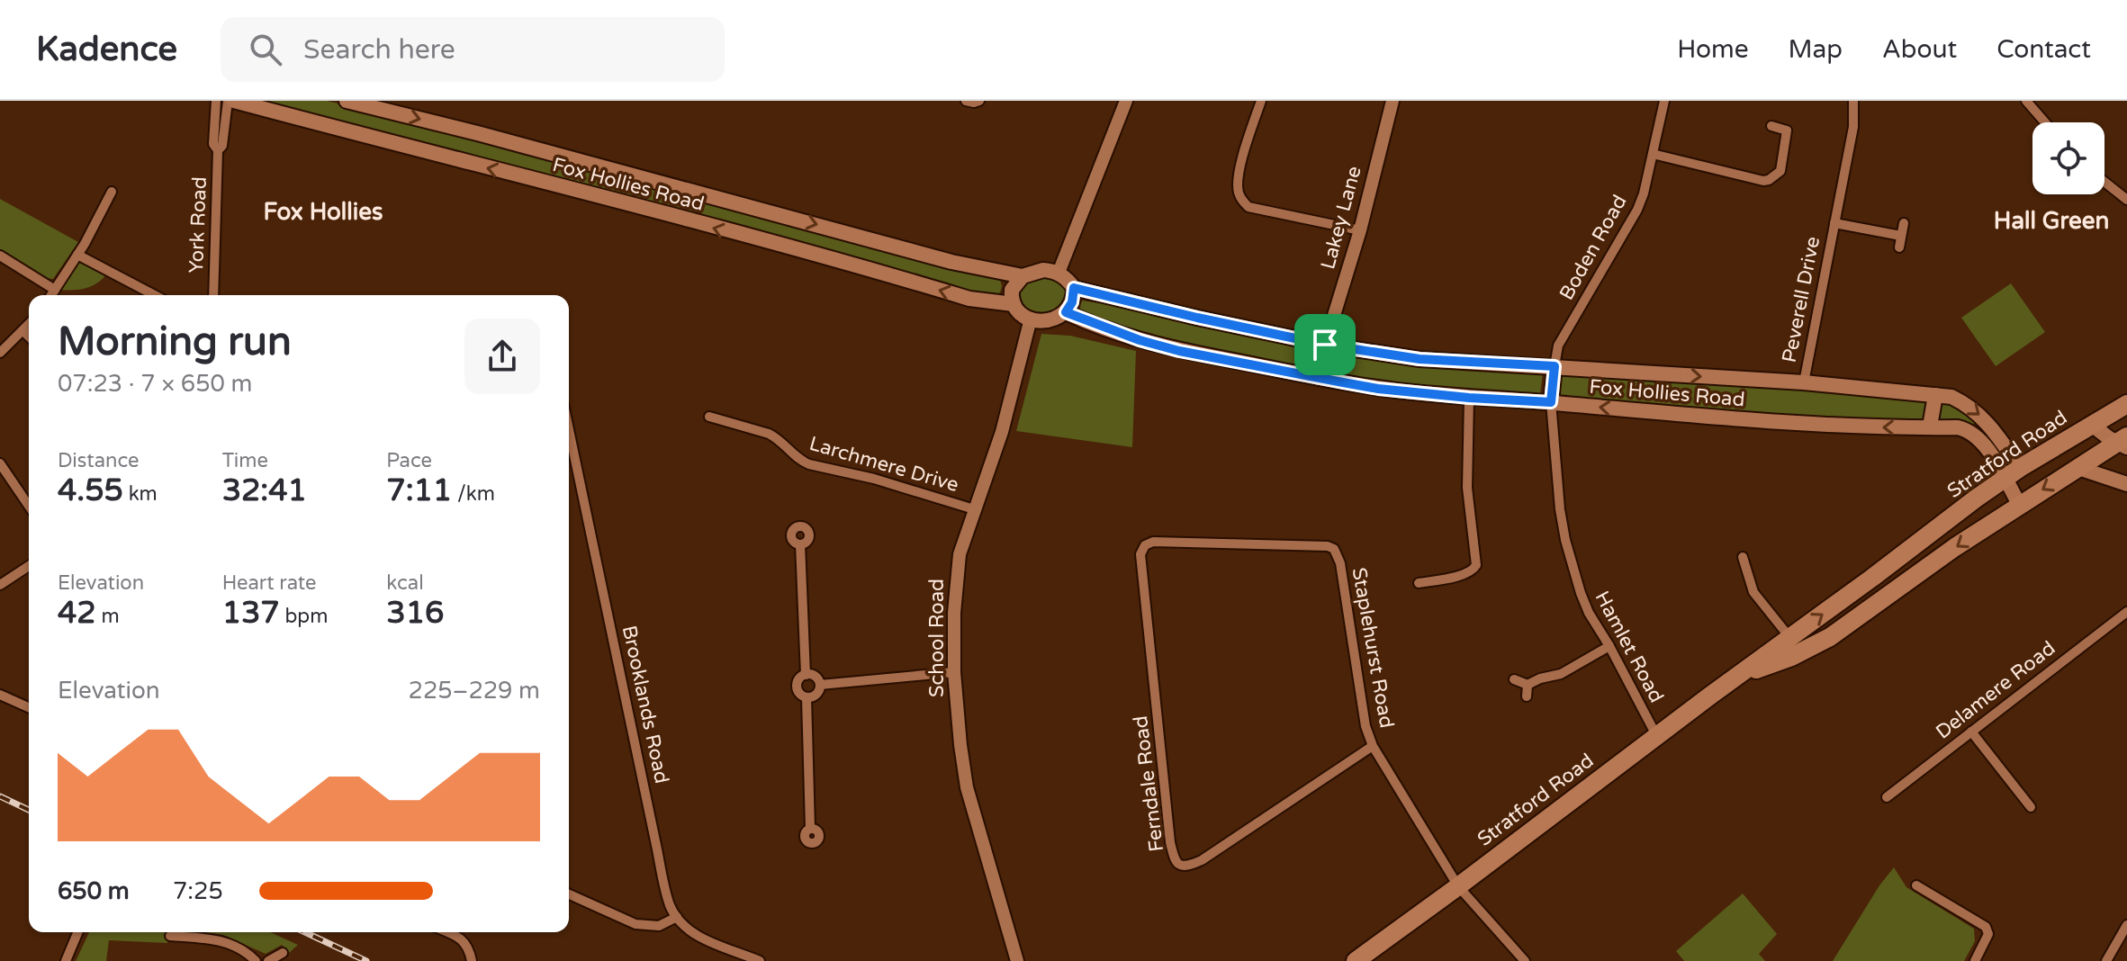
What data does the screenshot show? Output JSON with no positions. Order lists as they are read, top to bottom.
{
  "streets": {
    "highway": ["Stratford Road"],
    "main road": ["Fox Hollies Road", "Lakey Lane", "School Road"],
    "street": [
      "York Road",
      "Boden Road",
      "Peverell Drive",
      "Larchmere Drive",
      "Hamlet Road",
      "Staplehurst Road",
      "Delamere Road",
      "Brooklands Road",
      "Ferndale Road"
    ]
  },
  "crossings": [
    ["Fox Hollies Road", "Lakey Lane"],
    ["Fox Hollies Road", "Boden Road"],
    ["Fox Hollies Road", "Peverell Drive"],
    ["Fox Hollies Road", "Stratford Road"],
    ["Fox Hollies Road", "School Road"],
    ["Fox Hollies Road", "Hamlet Road"],
    ["Stratford Road", "Hamlet Road"],
    ["Stratford Road", "Staplehurst Road"],
    ["Larchmere Drive", "School Road"],
    ["Staplehurst Road", "Ferndale Road"]
  ],
  "districts": ["Fox Hollies", "Hall Green"],
  "page": {
    "header": "Kadence",
    "search": "Search here",
    "nav": [
      "Home",
      "Map",
      "About",
      "Contact"
    ],
    "heading": ["Morning run", "07:23 · 7 × 650 m"],
    "stats": [
      ["Distance", "4.55 km"],
      ["Time", "32:41"],
      ["Pace", "7:11 /km"],
      ["Elevation", "42 m"],
      ["Heart rate", "137 bpm"],
      ["kcal", "316"]
    ],
    "chart": ["Elevation", "225–229 m"],
    "list": [
      {
        "name": "650 m",
        "note": "7:25"
      }
    ]
  }
}
